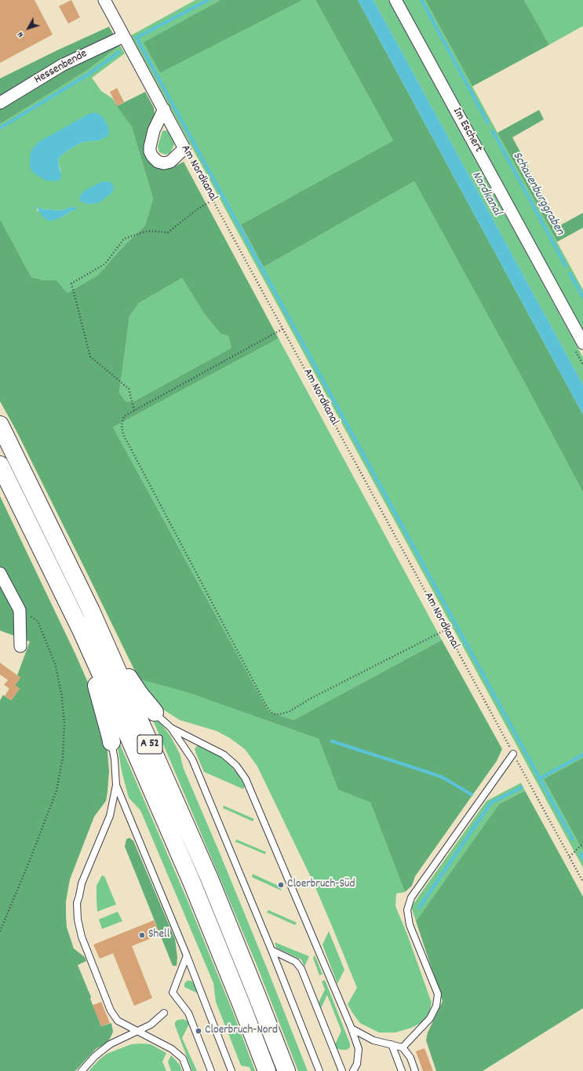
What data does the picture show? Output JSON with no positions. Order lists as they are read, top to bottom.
{
  "streets": {
    "highway": ["A 52"],
    "street": ["Hessenbende", "Im Eschert", "Am Nordkanal"]
  },
  "crossings": [
    ["Hessenbende", "Am Nordkanal"]
  ],
  "water": ["Nordkanal", "Schauenburggraben"],
  "places": ["Cloerbruch-Süd", "Shell", "Cloerbruch-Nord"],
  "north": "bottom left"
}
